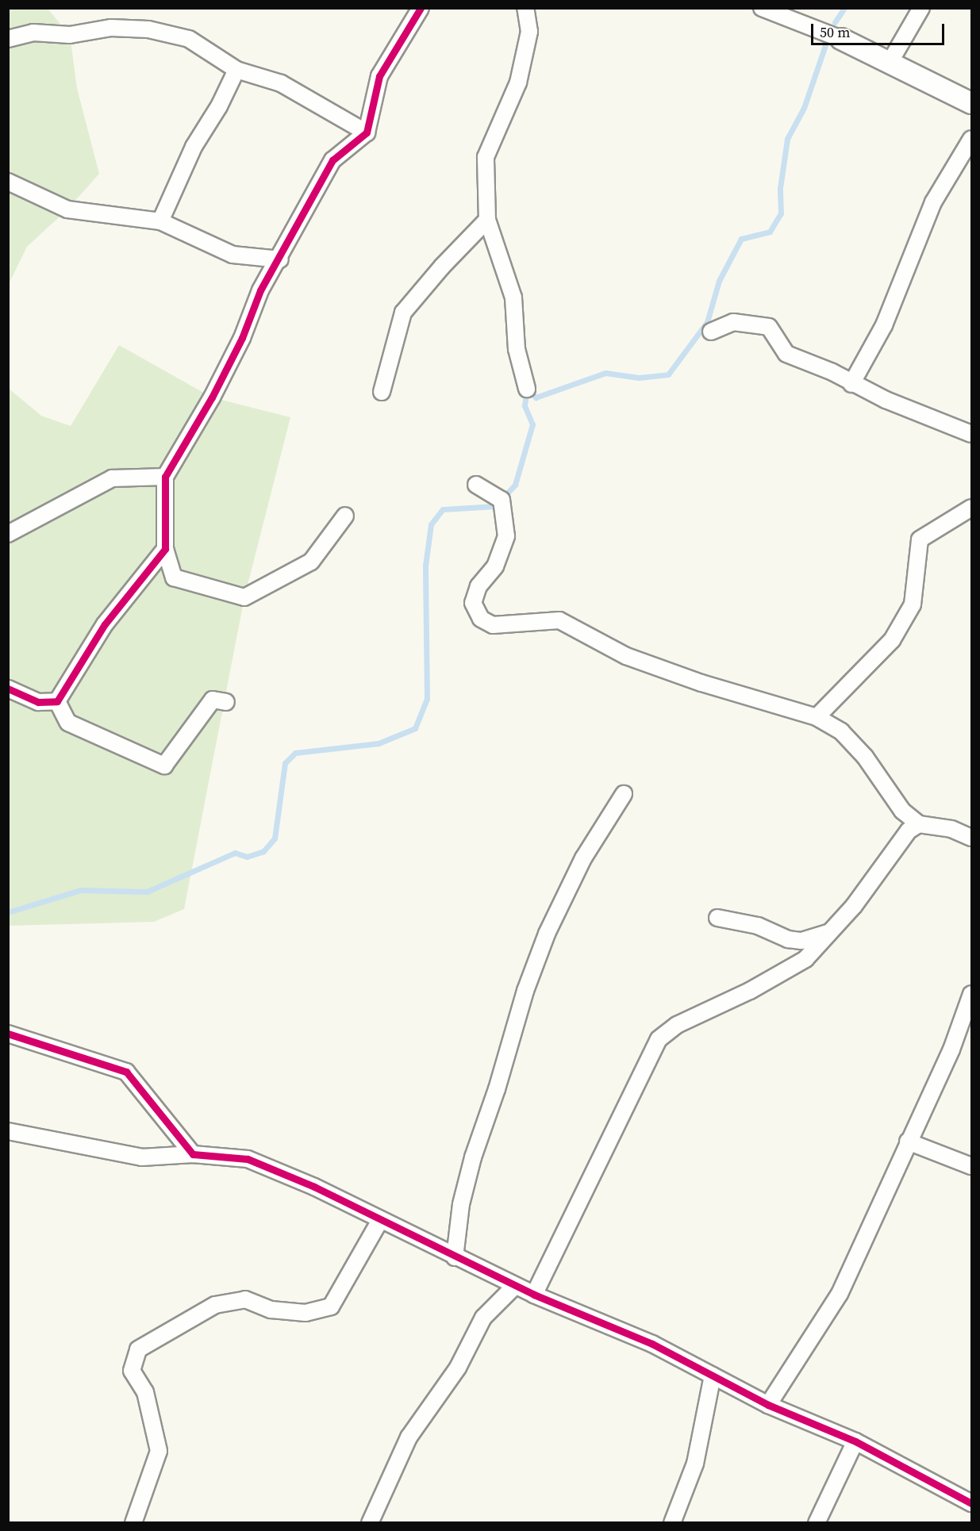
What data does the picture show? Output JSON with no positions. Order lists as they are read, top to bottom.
{
  "scale_bar": "50 m"
}
